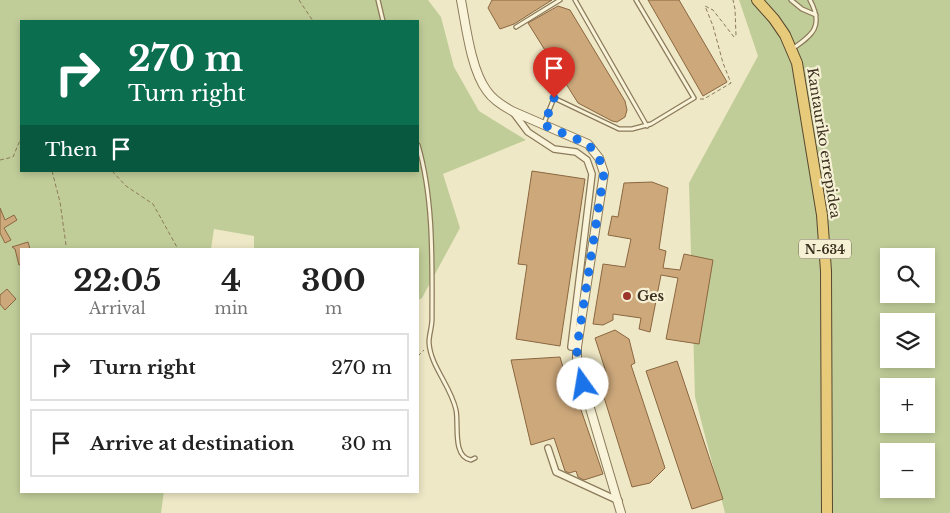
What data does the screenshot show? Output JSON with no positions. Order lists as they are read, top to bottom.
{
  "streets": {
    "highway": ["Kantauriko errepidea", "N-634"]
  },
  "places": ["Ges"],
  "page": {
    "turn": ["270 m", "Turn right"],
    "then": "Then",
    "map_buttons": ["+", "−"],
    "eta": [
      "22:05",
      "Arrival",
      "4",
      "min",
      "300",
      "m"
    ],
    "list": [
      {
        "name": "Turn right",
        "value": "270 m"
      },
      {
        "name": "Arrive at destination",
        "value": "30 m"
      }
    ]
  }
}
